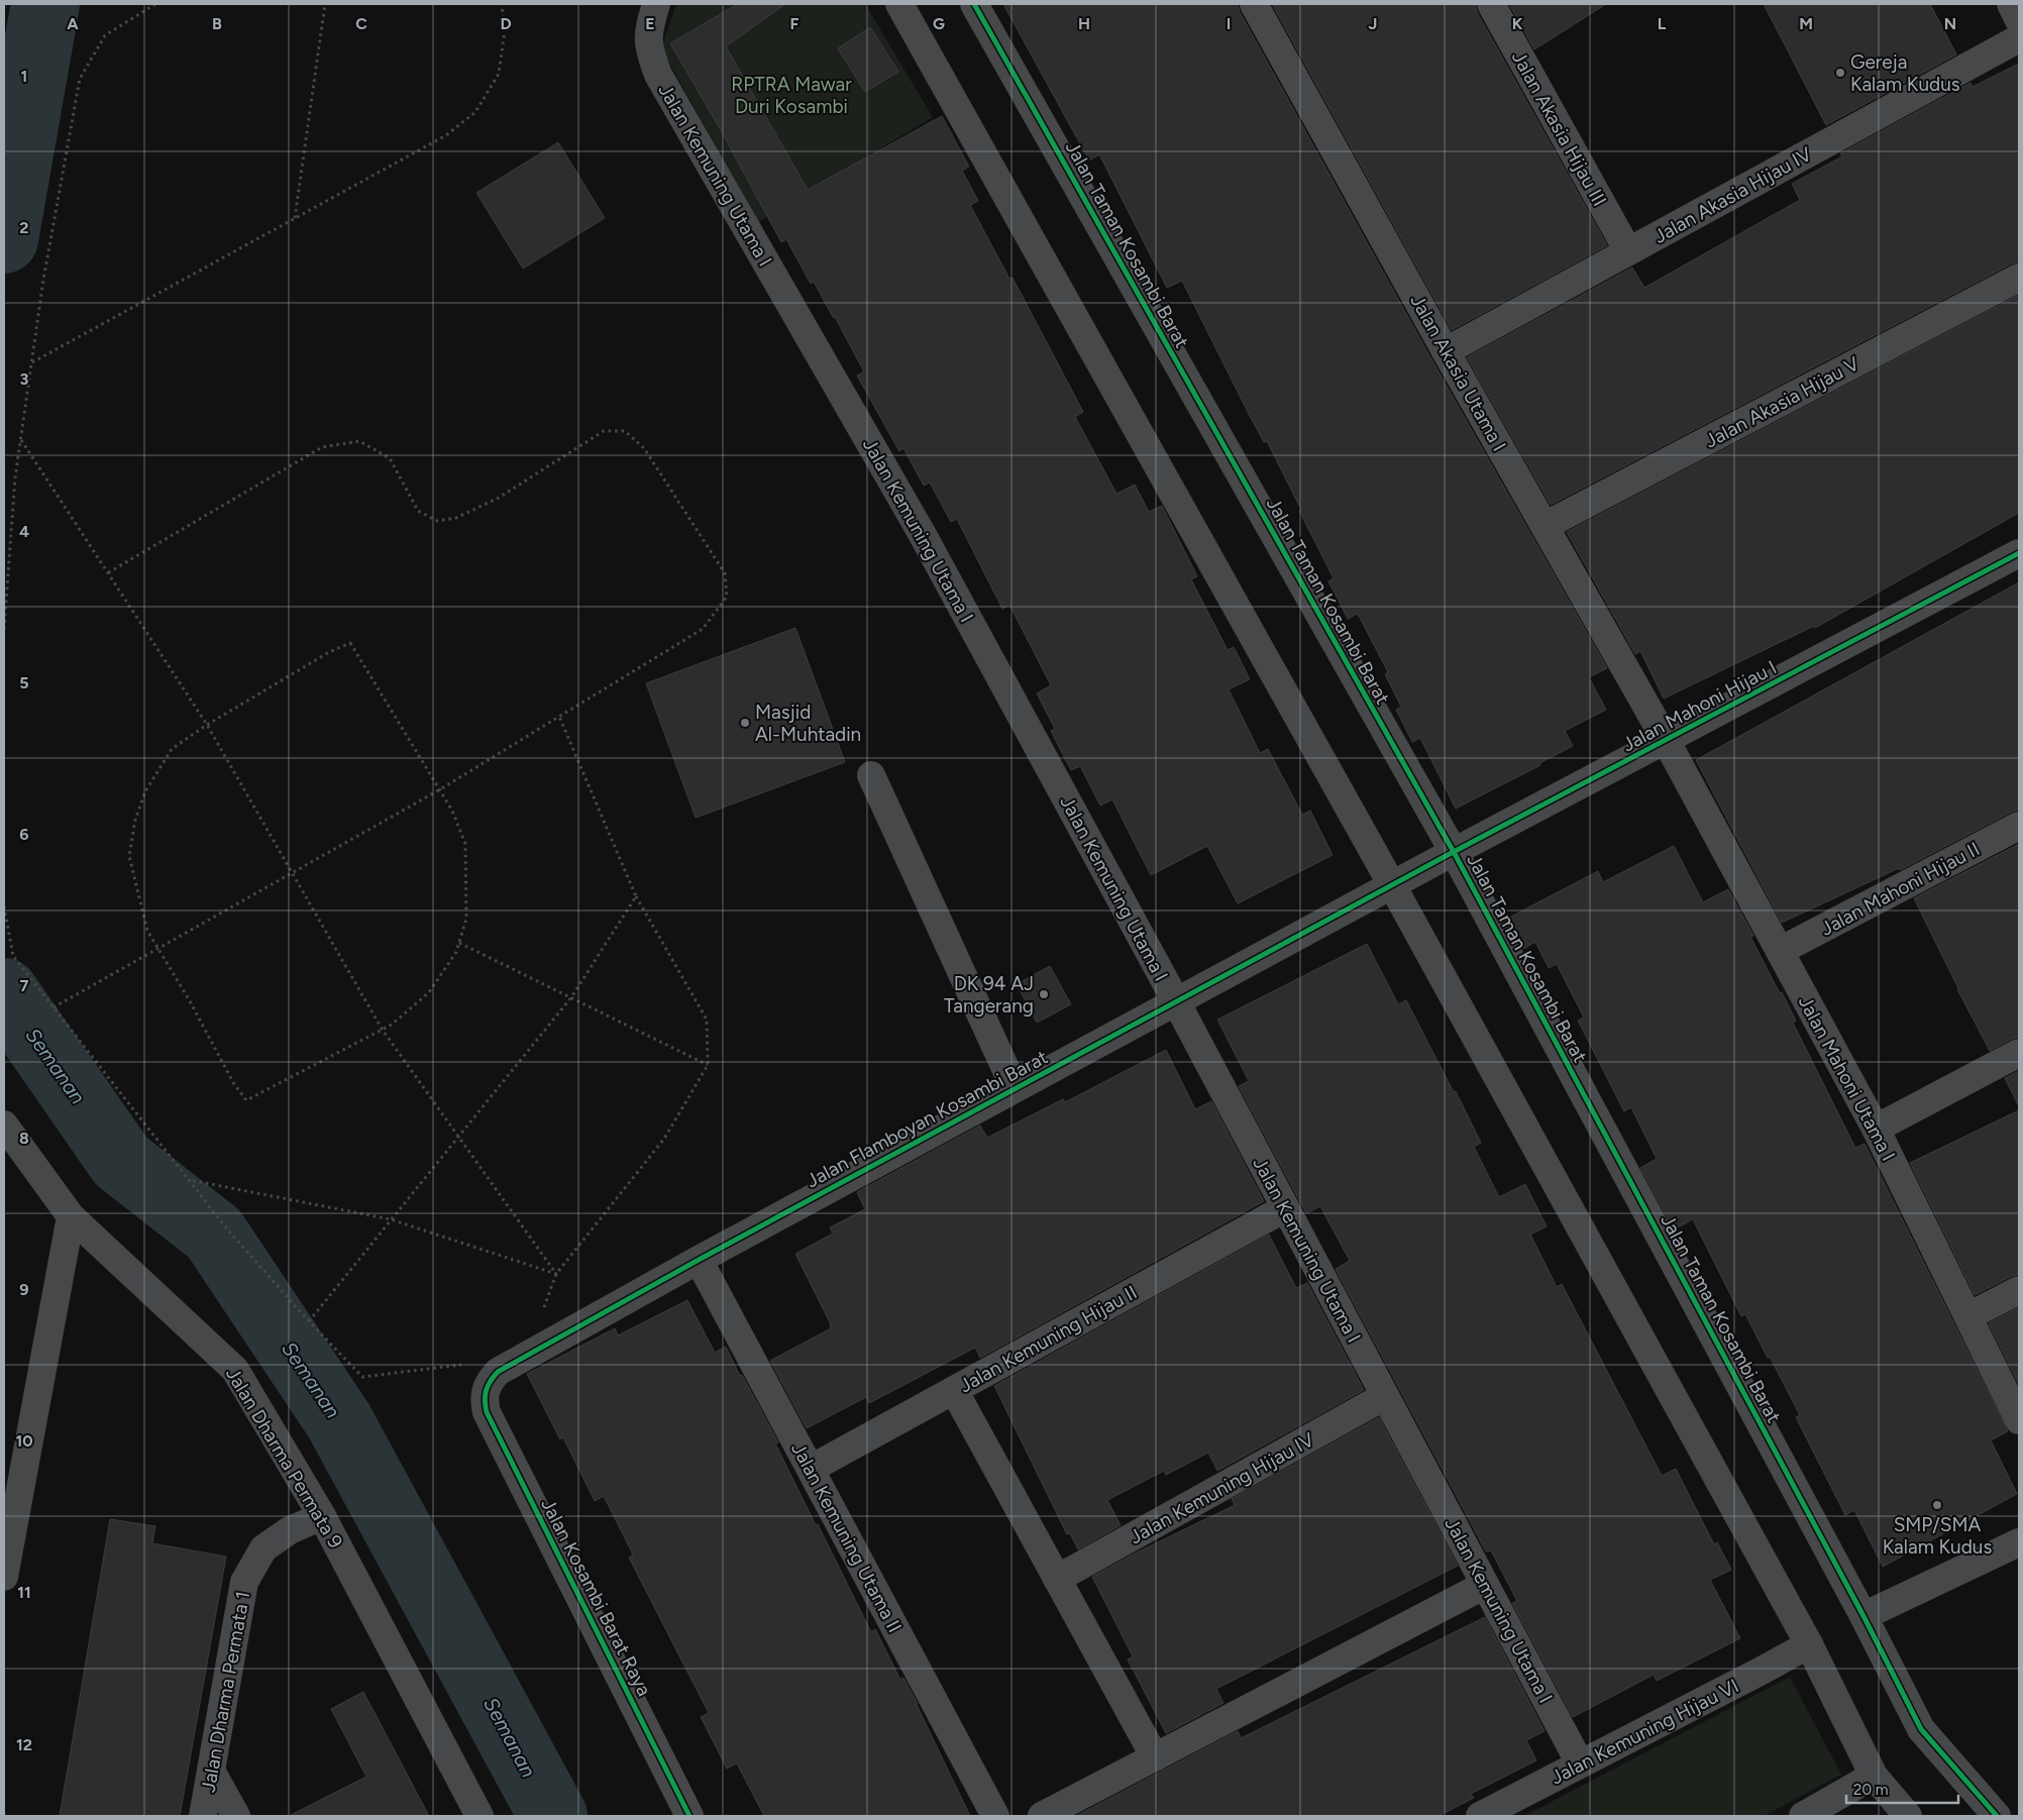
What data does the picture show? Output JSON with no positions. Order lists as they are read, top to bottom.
{
  "streets": {
    "street": [
      "Jalan Akasia Hijau III",
      "Jalan Kemuning Utama I",
      "Jalan Akasia Hijau IV",
      "Jalan Taman Kosambi Barat",
      "Jalan Akasia Utama I",
      "Jalan Akasia Hijau V",
      "Jalan Mahoni Hijau I",
      "Jalan Mahoni Hijau II",
      "Jalan Mahoni Utama I",
      "Jalan Flamboyan Kosambi Barat",
      "Jalan Kemuning Hijau II",
      "Jalan Dharma Permata 9",
      "Jalan Kemuning Hijau IV",
      "Jalan Kemuning Utama II",
      "Jalan Kosambi Barat Raya",
      "Jalan Dharma Permata 1",
      "Jalan Kemuning Hijau VI"
    ]
  },
  "crossings": [
    ["Jalan Akasia Hijau III", "Jalan Akasia Hijau IV"],
    ["Jalan Kemuning Utama I", "Jalan Flamboyan Kosambi Barat"],
    ["Jalan Kemuning Utama I", "Jalan Kemuning Hijau II"],
    ["Jalan Kemuning Utama I", "Jalan Kemuning Hijau IV"],
    ["Jalan Kemuning Utama I", "Jalan Kemuning Hijau VI"],
    ["Jalan Akasia Hijau IV", "Jalan Akasia Utama I"],
    ["Jalan Taman Kosambi Barat", "Jalan Mahoni Hijau I"],
    ["Jalan Akasia Utama I", "Jalan Akasia Hijau V"],
    ["Jalan Akasia Utama I", "Jalan Mahoni Hijau I"],
    ["Jalan Akasia Utama I", "Jalan Mahoni Utama I"],
    ["Jalan Mahoni Hijau I", "Jalan Mahoni Utama I"],
    ["Jalan Mahoni Hijau I", "Jalan Flamboyan Kosambi Barat"],
    ["Jalan Mahoni Hijau II", "Jalan Mahoni Utama I"],
    ["Jalan Flamboyan Kosambi Barat", "Jalan Kemuning Utama II"],
    ["Jalan Flamboyan Kosambi Barat", "Jalan Kosambi Barat Raya"],
    ["Jalan Kemuning Hijau II", "Jalan Kemuning Utama II"],
    ["Jalan Dharma Permata 9", "Jalan Dharma Permata 1"]
  ],
  "water": ["Semanan"],
  "parks": ["RPTRA Mawar Duri Kosambi"],
  "places": [
    "Gereja Kalam Kudus",
    "Masjid Al-Muhtadin",
    "DK 94 AJ Tangerang",
    "SMP/SMA Kalam Kudus"
  ],
  "scale_bar": "20 m",
  "grid": {
    "columns": [
      "A",
      "B",
      "C",
      "D",
      "E",
      "F",
      "G",
      "H",
      "I",
      "J",
      "K",
      "L",
      "M",
      "N"
    ],
    "rows": [
      "1",
      "2",
      "3",
      "4",
      "5",
      "6",
      "7",
      "8",
      "9",
      "10",
      "11",
      "12"
    ]
  }
}
